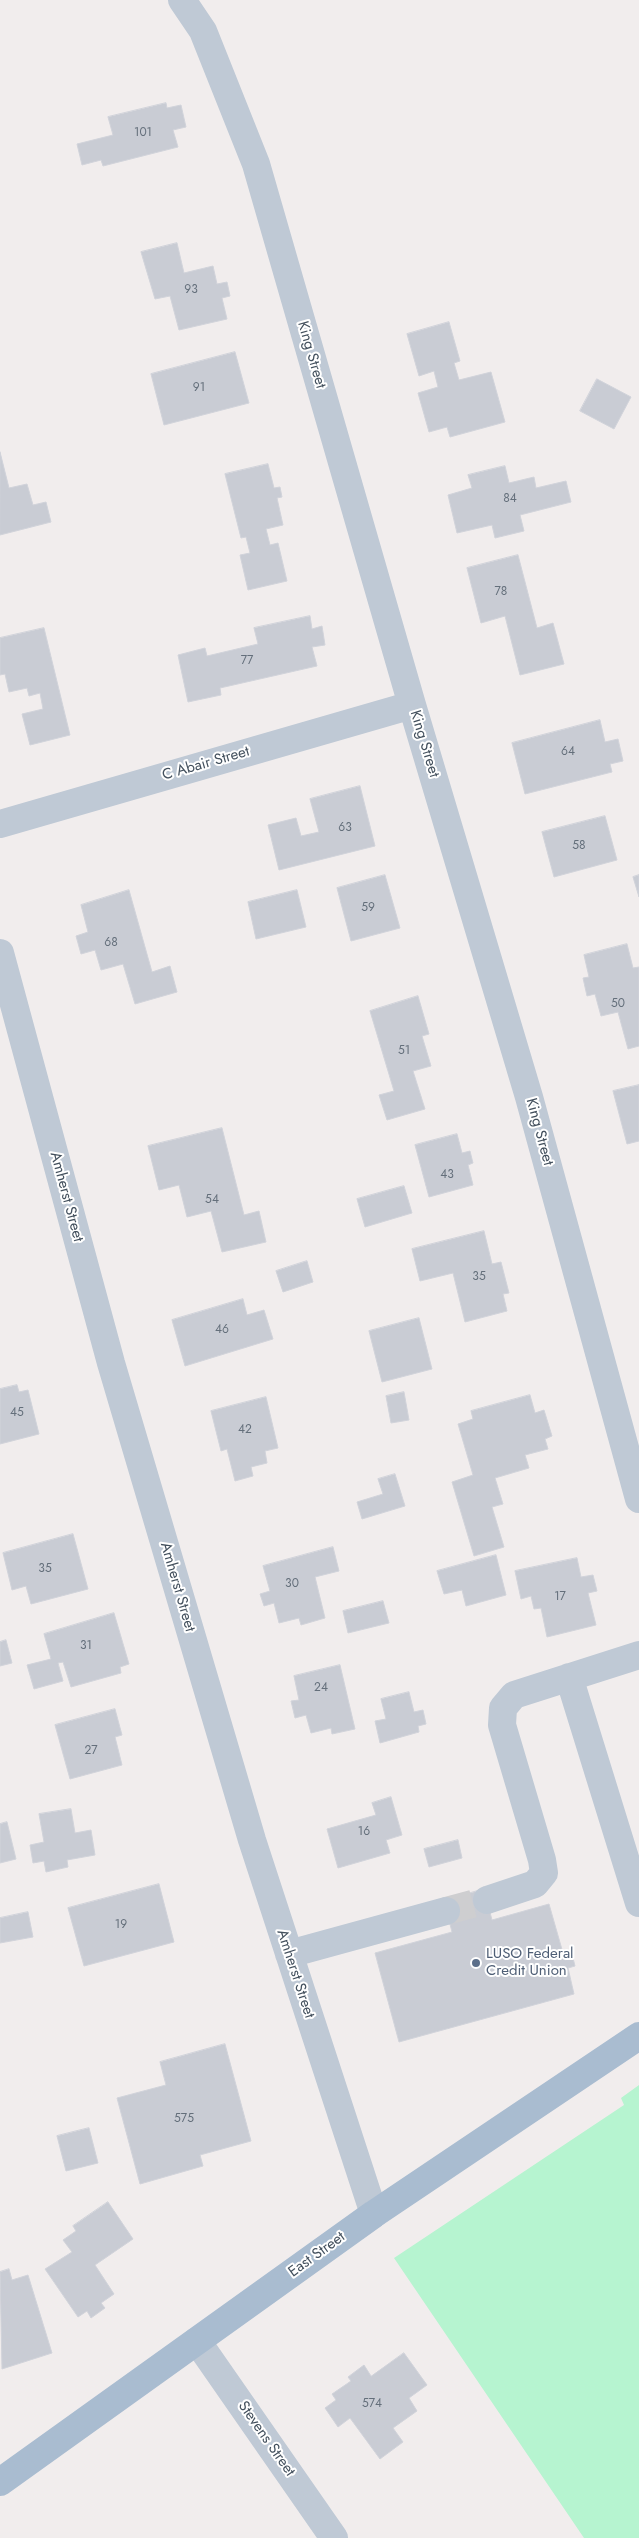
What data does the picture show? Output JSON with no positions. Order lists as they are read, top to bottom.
{
  "streets": {
    "main road": ["East Street"],
    "street": [
      "King Street",
      "C Abair Street",
      "Amherst Street",
      "Stevens Street"
    ]
  },
  "crossings": [
    ["King Street", "C Abair Street"],
    ["Amherst Street", "East Street"],
    ["East Street", "Stevens Street"]
  ],
  "places": ["LUSO Federal Credit Union"],
  "house_numbers": [
    "101",
    "93",
    "91",
    "84",
    "78",
    "77",
    "64",
    "63",
    "58",
    "59",
    "68",
    "50",
    "51",
    "43",
    "54",
    "35",
    "46",
    "45",
    "42",
    "35",
    "30",
    "17",
    "31",
    "24",
    "27",
    "16",
    "19",
    "575",
    "574"
  ]
}
